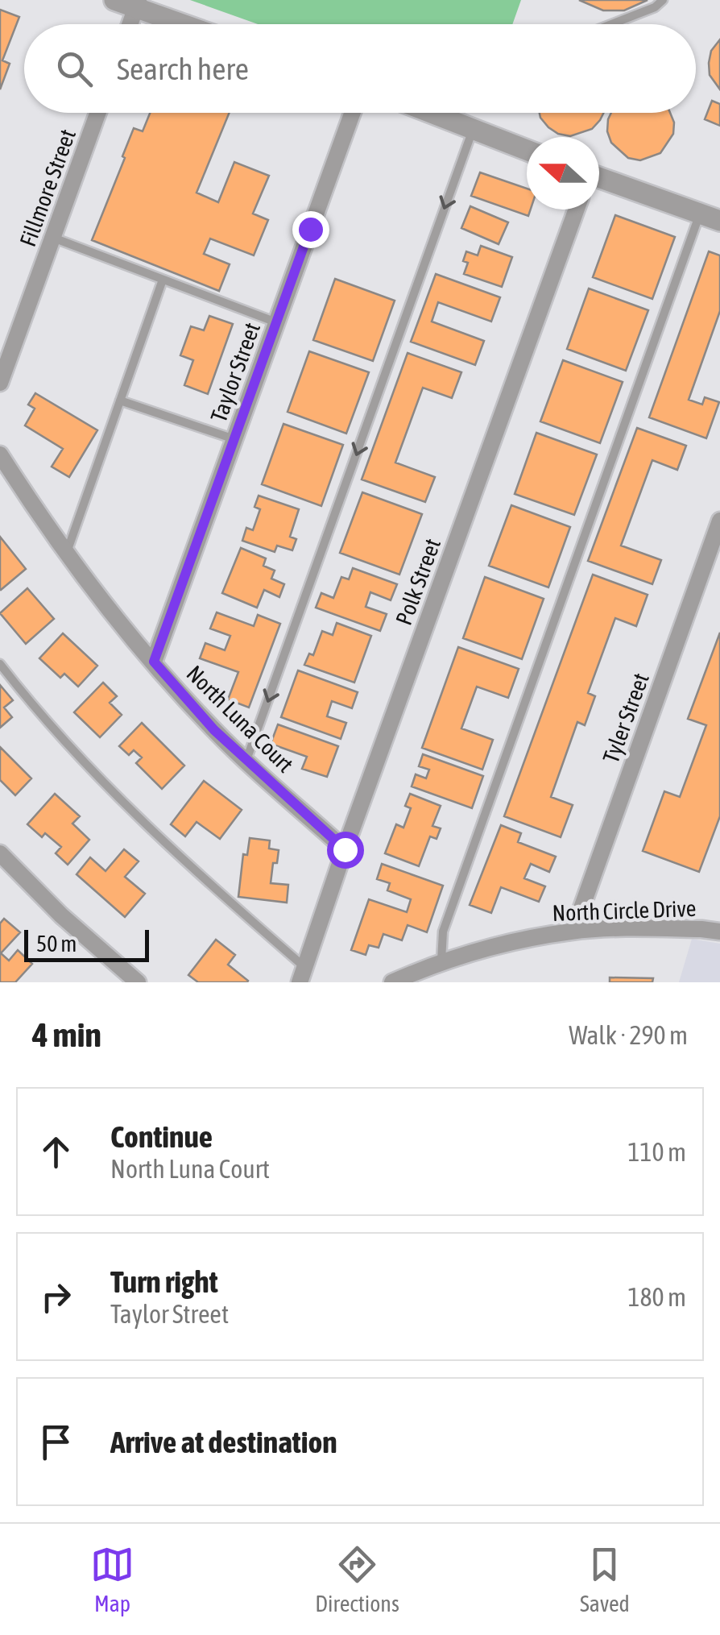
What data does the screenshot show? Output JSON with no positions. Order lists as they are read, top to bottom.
{
  "streets": {
    "street": [
      "Fillmore Street",
      "Taylor Street",
      "Polk Street",
      "Tyler Street",
      "North Luna Court",
      "North Circle Drive"
    ]
  },
  "crossings": [
    ["Taylor Street", "North Luna Court"],
    ["Polk Street", "North Luna Court"],
    ["Tyler Street", "North Circle Drive"]
  ],
  "scale_bar": "50 m",
  "north": "left",
  "page": {
    "search": "Search here",
    "scale": "50 m",
    "heading": ["4 min", "Walk · 290 m"],
    "list": [
      ["Continue", "North Luna Court", "110 m"],
      ["Turn right", "Taylor Street", "180 m"],
      "Arrive at destination"
    ],
    "nav": ["Map", "Directions", "Saved"]
  }
}
